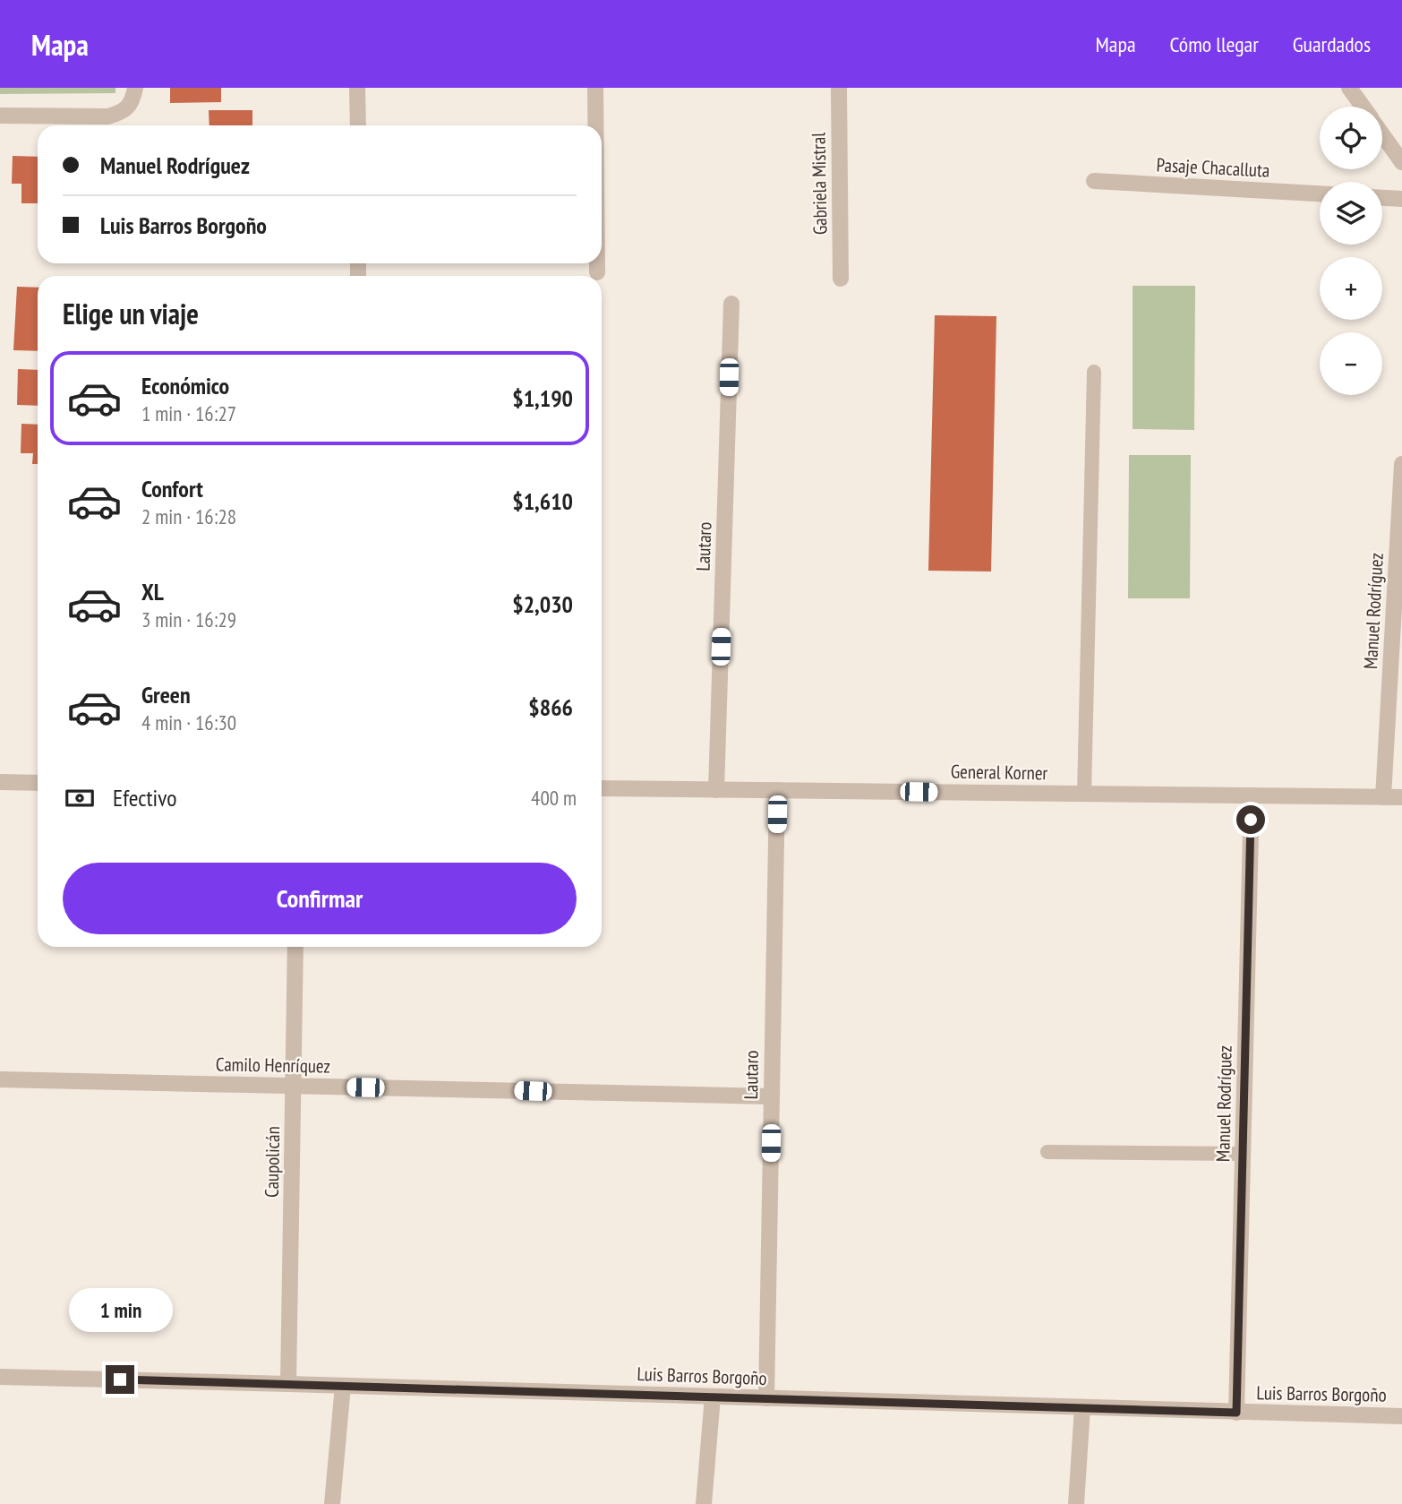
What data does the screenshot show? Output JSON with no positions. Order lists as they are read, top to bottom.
{
  "streets": {
    "street": [
      "Pasaje Chacalluta",
      "Gabriela Mistral",
      "Lautaro",
      "Manuel Rodríguez",
      "General Korner",
      "Camilo Henríquez",
      "Caupolicán",
      "Luis Barros Borgoño"
    ]
  },
  "crossings": [
    ["Lautaro", "General Korner"],
    ["Lautaro", "Camilo Henríquez"],
    ["Lautaro", "Luis Barros Borgoño"],
    ["Manuel Rodríguez", "General Korner"],
    ["Manuel Rodríguez", "Luis Barros Borgoño"],
    ["Camilo Henríquez", "Caupolicán"],
    ["Caupolicán", "Luis Barros Borgoño"]
  ],
  "page": {
    "header": "Mapa",
    "nav": ["Mapa", "Cómo llegar", "Guardados"],
    "map_buttons": ["+", "−"],
    "banner": ["Manuel Rodríguez", "Luis Barros Borgoño"],
    "heading": "Elige un viaje",
    "list": [
      {
        "name": "Económico",
        "note": "1 min · 16:27",
        "value": "$1,190"
      },
      {
        "name": "Confort",
        "note": "2 min · 16:28",
        "value": "$1,610"
      },
      {
        "name": "XL",
        "note": "3 min · 16:29",
        "value": "$2,030"
      },
      {
        "name": "Green",
        "note": "4 min · 16:30",
        "value": "$866"
      }
    ],
    "pay": ["Efectivo", "400 m"],
    "buttons": "Confirmar",
    "bubble": "1 min"
  }
}
